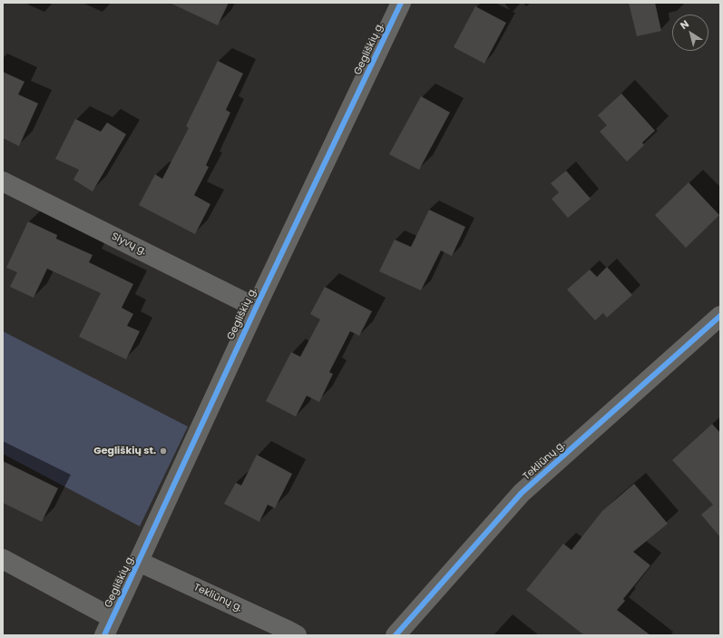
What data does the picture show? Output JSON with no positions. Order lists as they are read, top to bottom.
{
  "streets": {
    "street": ["Gegliškių g.", "Slyvų g.", "Tekliūnų g."]
  },
  "crossings": [
    ["Gegliškių g.", "Slyvų g."],
    ["Gegliškių g.", "Tekliūnų g."]
  ],
  "places": ["Gegliškių st."],
  "north": "top left"
}
